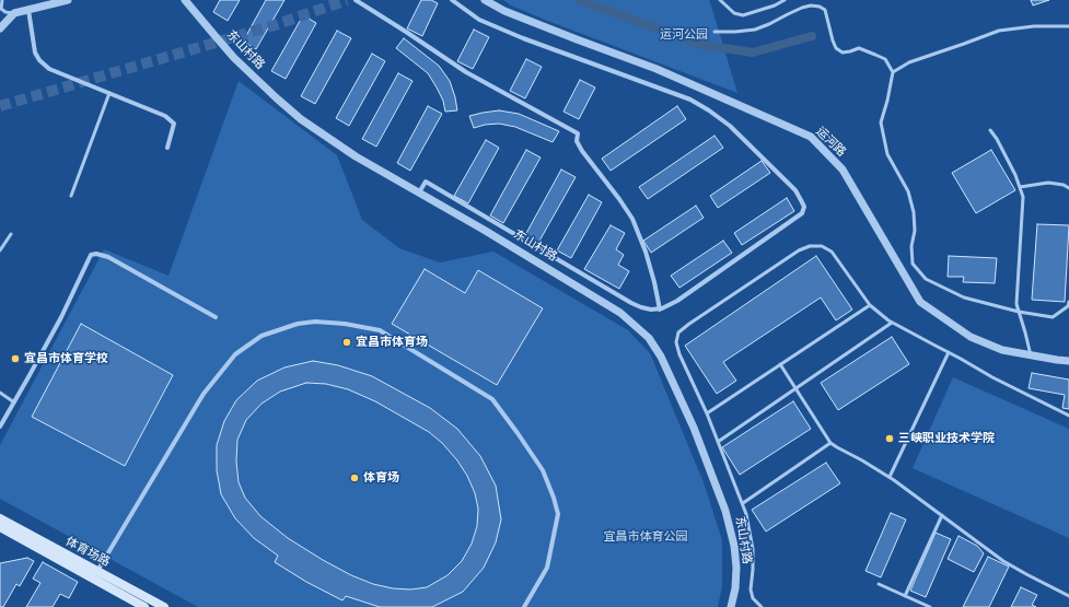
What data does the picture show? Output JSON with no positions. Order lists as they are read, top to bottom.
{
  "streets": {
    "main road": ["体育场路"],
    "street": ["东山村路", "运河路"]
  },
  "parks": ["运河公园", "宜昌市体育公园"],
  "places": [
    "宜昌市体育场",
    "宜昌市体育学校",
    "三峡职业技术学院",
    "体育场"
  ]
}
